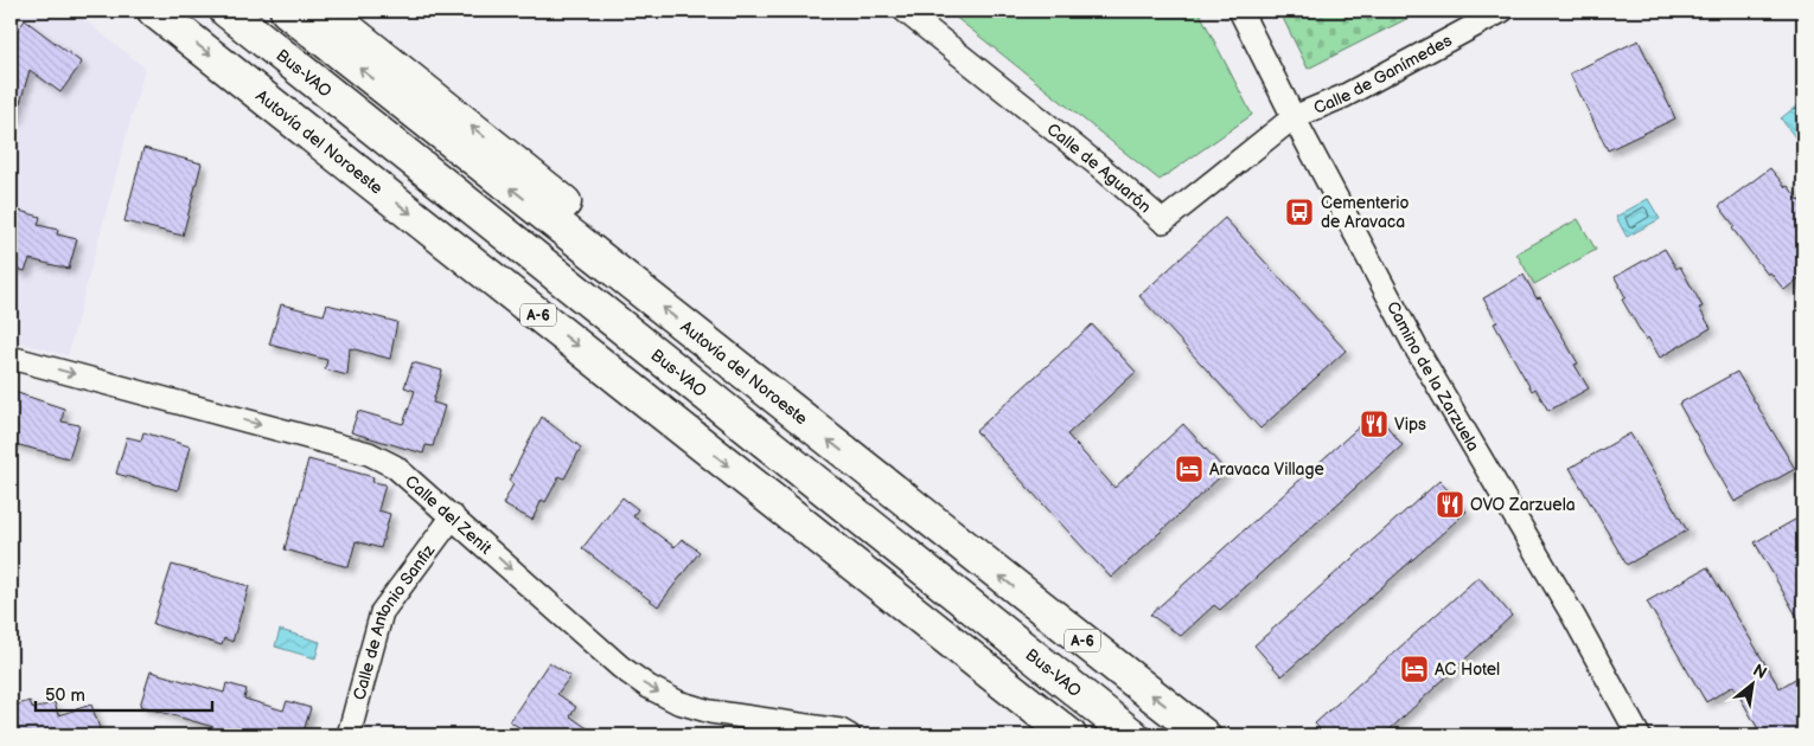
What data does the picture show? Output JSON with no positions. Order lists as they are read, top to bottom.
{
  "streets": {
    "highway": ["Bus-VAO", "Autovía del Noroeste", "A-6"],
    "street": [
      "Calle de Ganímedes",
      "Calle de Aguarón",
      "Camino de la Zarzuela",
      "Calle del Zenit",
      "Calle de Antonio Sanfiz"
    ]
  },
  "crossings": [
    ["Calle de Ganímedes", "Calle de Aguarón"],
    ["Calle de Ganímedes", "Camino de la Zarzuela"],
    ["Calle de Aguarón", "Camino de la Zarzuela"],
    ["Calle del Zenit", "Calle de Antonio Sanfiz"]
  ],
  "one_way": ["Calle del Zenit"],
  "places": {
    "bus stop": ["Cementerio de Aravaca"],
    "restaurant": ["Vips", "OVO Zarzuela"],
    "hotel": ["Aravaca Village", "AC Hotel"]
  },
  "scale_bar": "50 m",
  "north": "top right"
}
